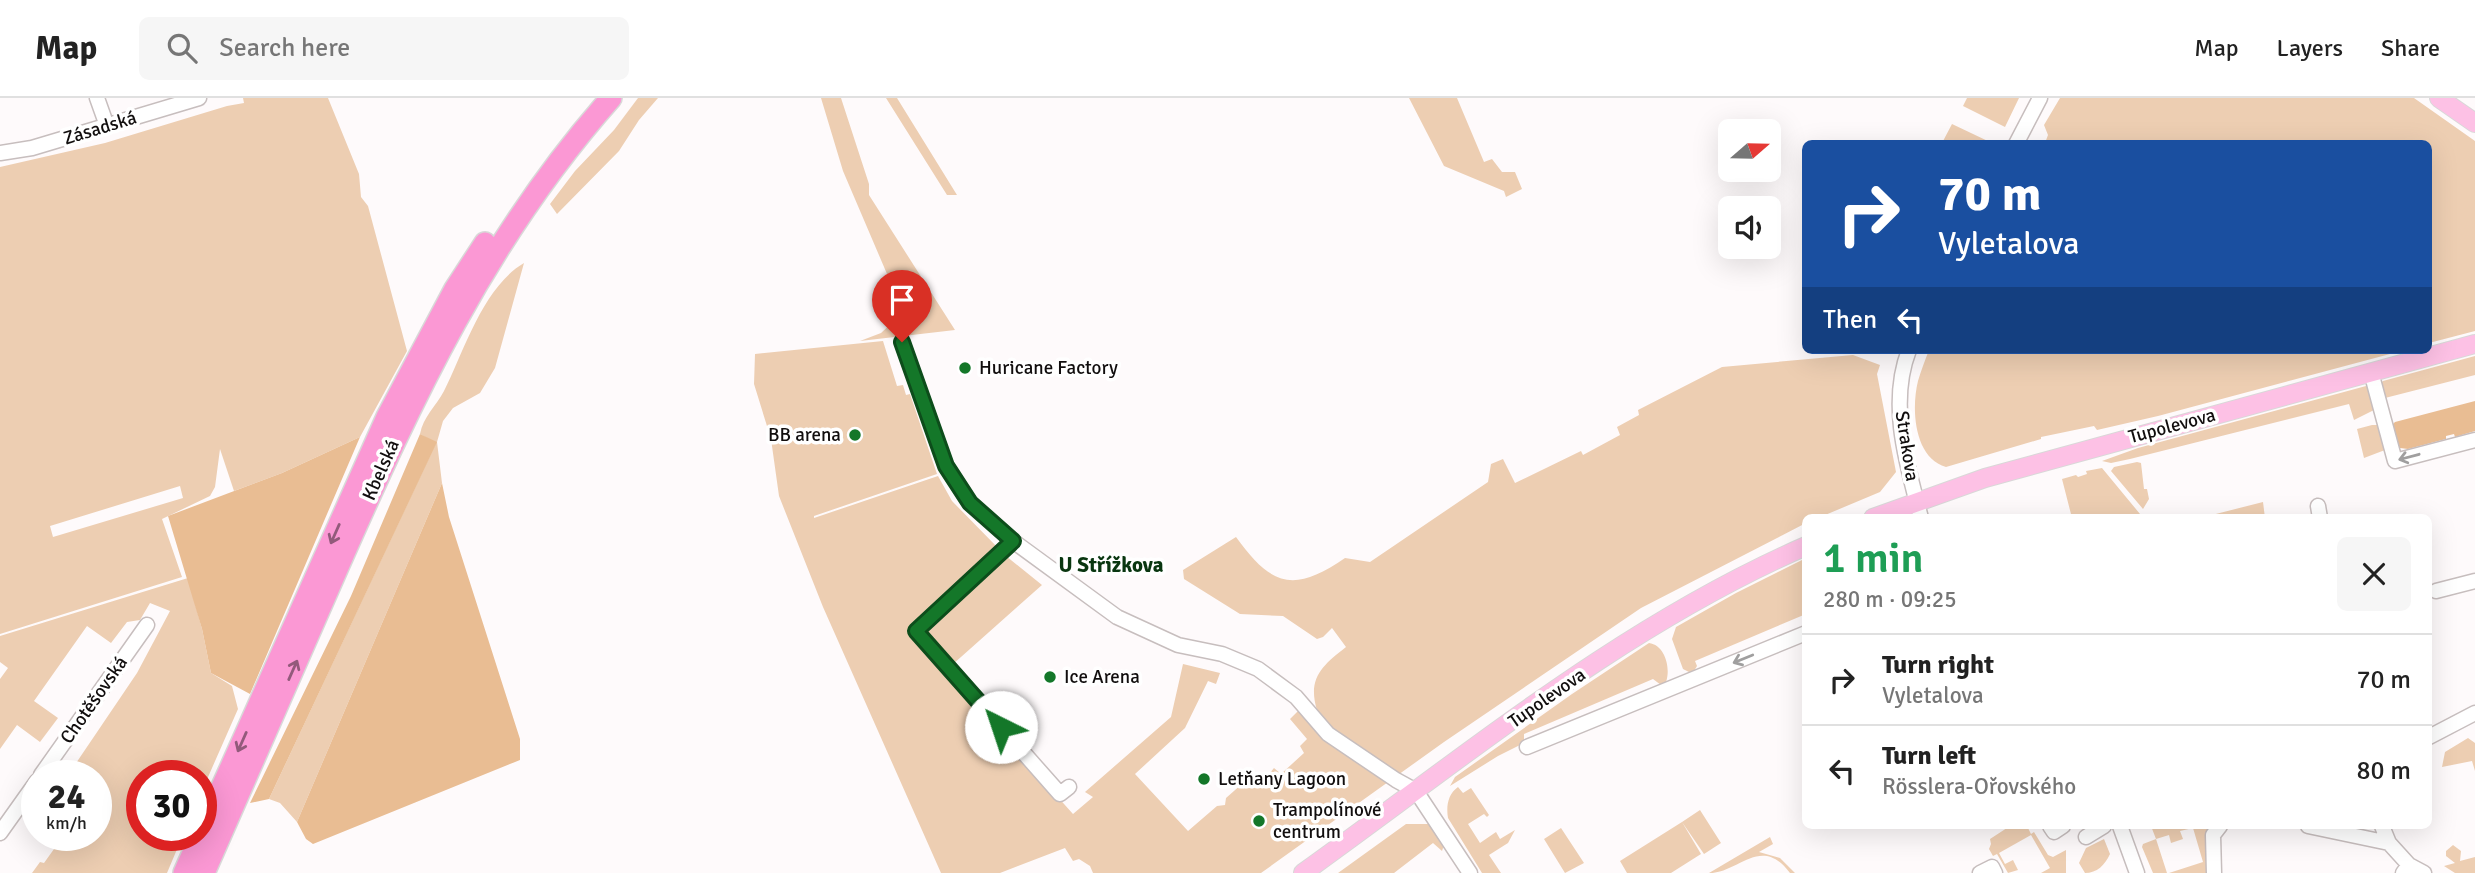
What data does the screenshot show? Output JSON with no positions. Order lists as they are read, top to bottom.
{
  "streets": {
    "highway": ["Kbelská"],
    "main road": ["Tupolevova"],
    "street": ["Zásadská", "Strakova", "Chotěšovská"]
  },
  "crossings": [
    ["Tupolevova", "Strakova"]
  ],
  "districts": ["U Střížkova"],
  "places": [
    "Huricane Factory",
    "BB arena",
    "Ice Arena",
    "Letňany Lagoon",
    "Trampolínové centrum"
  ],
  "north": "right",
  "page": {
    "header": "Map",
    "search": "Search here",
    "nav": ["Map", "Layers", "Share"],
    "turn": ["70 m", "Vyletalova"],
    "then": "Then",
    "heading": ["1 min", "280 m · 09:25"],
    "list": [
      {
        "name": "Turn right",
        "note": "Vyletalova",
        "value": "70 m"
      },
      {
        "name": "Turn left",
        "note": "Rösslera-Ořovského",
        "value": "80 m"
      }
    ],
    "speed": "24 km/h",
    "limit": "30"
  }
}
